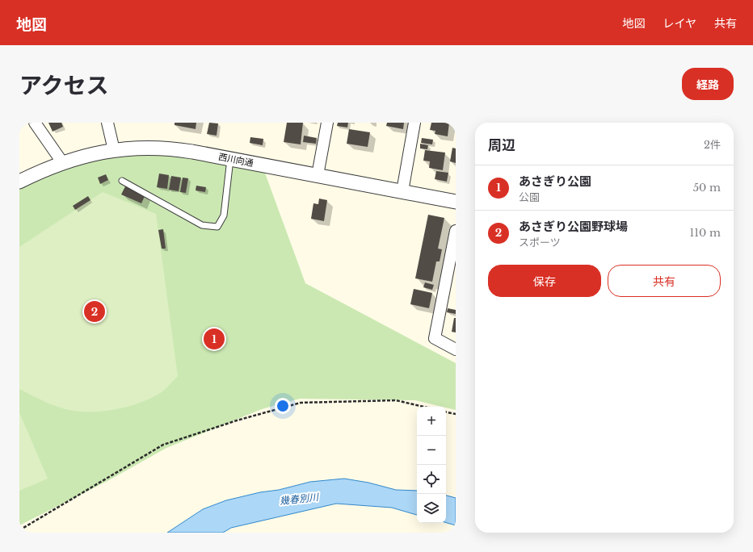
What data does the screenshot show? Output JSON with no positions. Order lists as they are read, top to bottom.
{
  "streets": {
    "street": ["西川向通"]
  },
  "water": ["幾春別川"],
  "page": {
    "header": "地図",
    "nav": ["地図", "レイヤ", "共有"],
    "title": "アクセス",
    "buttons": [
      "経路",
      ["保存", "共有"]
    ],
    "heading": ["周辺", "2件"],
    "list": [
      {
        "mark": "1",
        "name": "あさぎり公園",
        "note": "公園",
        "value": "50 m"
      },
      {
        "mark": "2",
        "name": "あさぎり公園野球場",
        "note": "スポーツ",
        "value": "110 m"
      }
    ],
    "pins": ["2", "1"],
    "map_buttons": ["+", "−"]
  }
}
